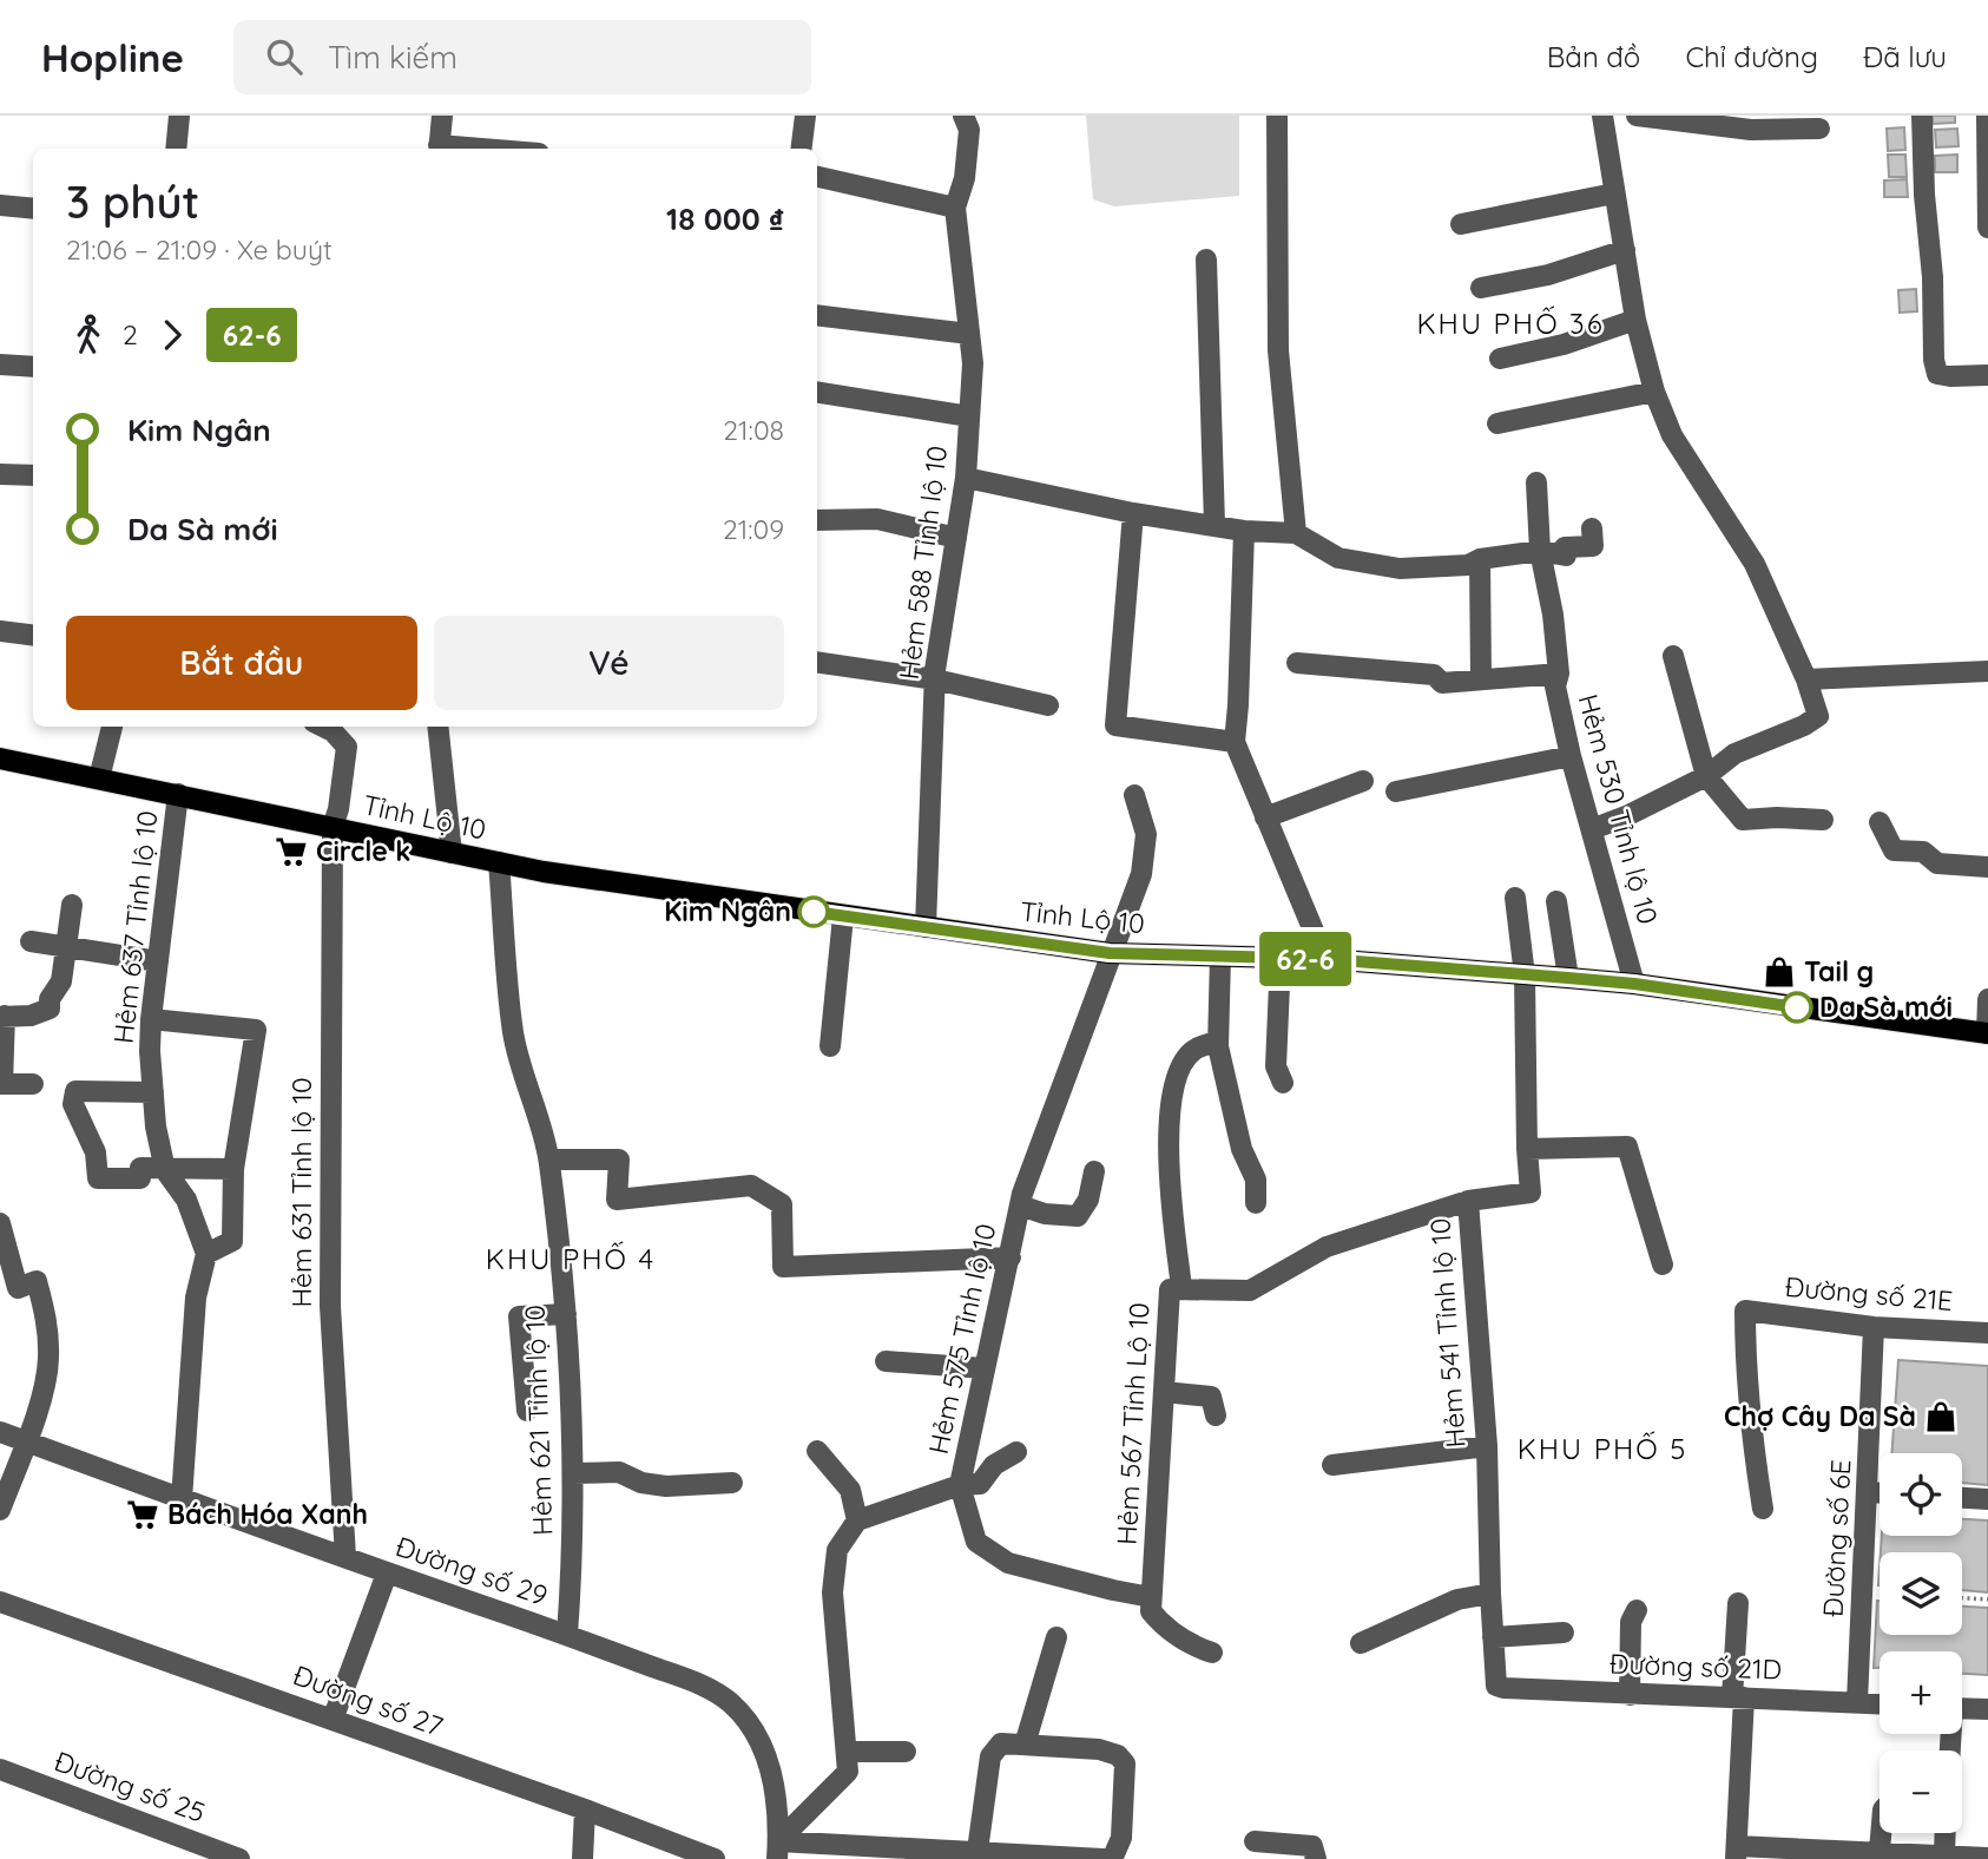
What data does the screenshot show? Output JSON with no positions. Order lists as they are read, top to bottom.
{
  "streets": {
    "main road": ["Tỉnh Lộ 10"],
    "street": [
      "Hẻm 588 Tỉnh lộ 10",
      "Hẻm 530 Tỉnh lộ 10",
      "Hẻm 637 Tỉnh lộ 10",
      "Hẻm 631 Tỉnh lộ 10",
      "Đường số 21E",
      "Hẻm 541 Tỉnh lộ 10",
      "Hẻm 575 Tỉnh lộ 10",
      "Hẻm 621 Tỉnh lộ 10",
      "Hẻm 567 Tỉnh Lộ 10",
      "Đường số 6E",
      "Đường số 29",
      "Đường số 21D",
      "Đường số 27",
      "Đường số 25"
    ]
  },
  "crossings": [
    ["Hẻm 588 Tỉnh lộ 10", "Tỉnh Lộ 10"],
    ["Hẻm 530 Tỉnh lộ 10", "Tỉnh Lộ 10"],
    ["Tỉnh Lộ 10", "Hẻm 637 Tỉnh lộ 10"],
    ["Tỉnh Lộ 10", "Hẻm 631 Tỉnh lộ 10"],
    ["Tỉnh Lộ 10", "Hẻm 541 Tỉnh lộ 10"],
    ["Tỉnh Lộ 10", "Hẻm 575 Tỉnh lộ 10"],
    ["Tỉnh Lộ 10", "Hẻm 621 Tỉnh lộ 10"],
    ["Hẻm 631 Tỉnh lộ 10", "Đường số 29"],
    ["Đường số 21E", "Đường số 6E"],
    ["Hẻm 541 Tỉnh lộ 10", "Đường số 21D"],
    ["Hẻm 621 Tỉnh lộ 10", "Đường số 29"],
    ["Đường số 6E", "Đường số 21D"]
  ],
  "districts": ["KHU PHỐ 36", "KHU PHỐ 4", "KHU PHỐ 5"],
  "places": {
    "supermarket": ["Circle k", "Bách Hóa Xanh"],
    "other": ["Kim Ngân", "Da Sà mới"],
    "shop": ["Tail g", "Chợ Cây Da Sà"]
  },
  "lines": ["bus line 62-6"],
  "page": {
    "header": "Hopline",
    "search": "Tìm kiếm",
    "nav": ["Bản đồ", "Chỉ đường", "Đã lưu"],
    "on_map": "62-6",
    "heading": ["3 phút", "21:06 – 21:09 · Xe buýt", "18 000 ₫"],
    "legs": ["2", "62-6"],
    "list": [
      {
        "name": "Kim Ngân",
        "value": "21:08"
      },
      {
        "name": "Da Sà mới",
        "value": "21:09"
      }
    ],
    "buttons": ["Bắt đầu", "Vé"],
    "map_buttons": ["+", "−"]
  }
}
